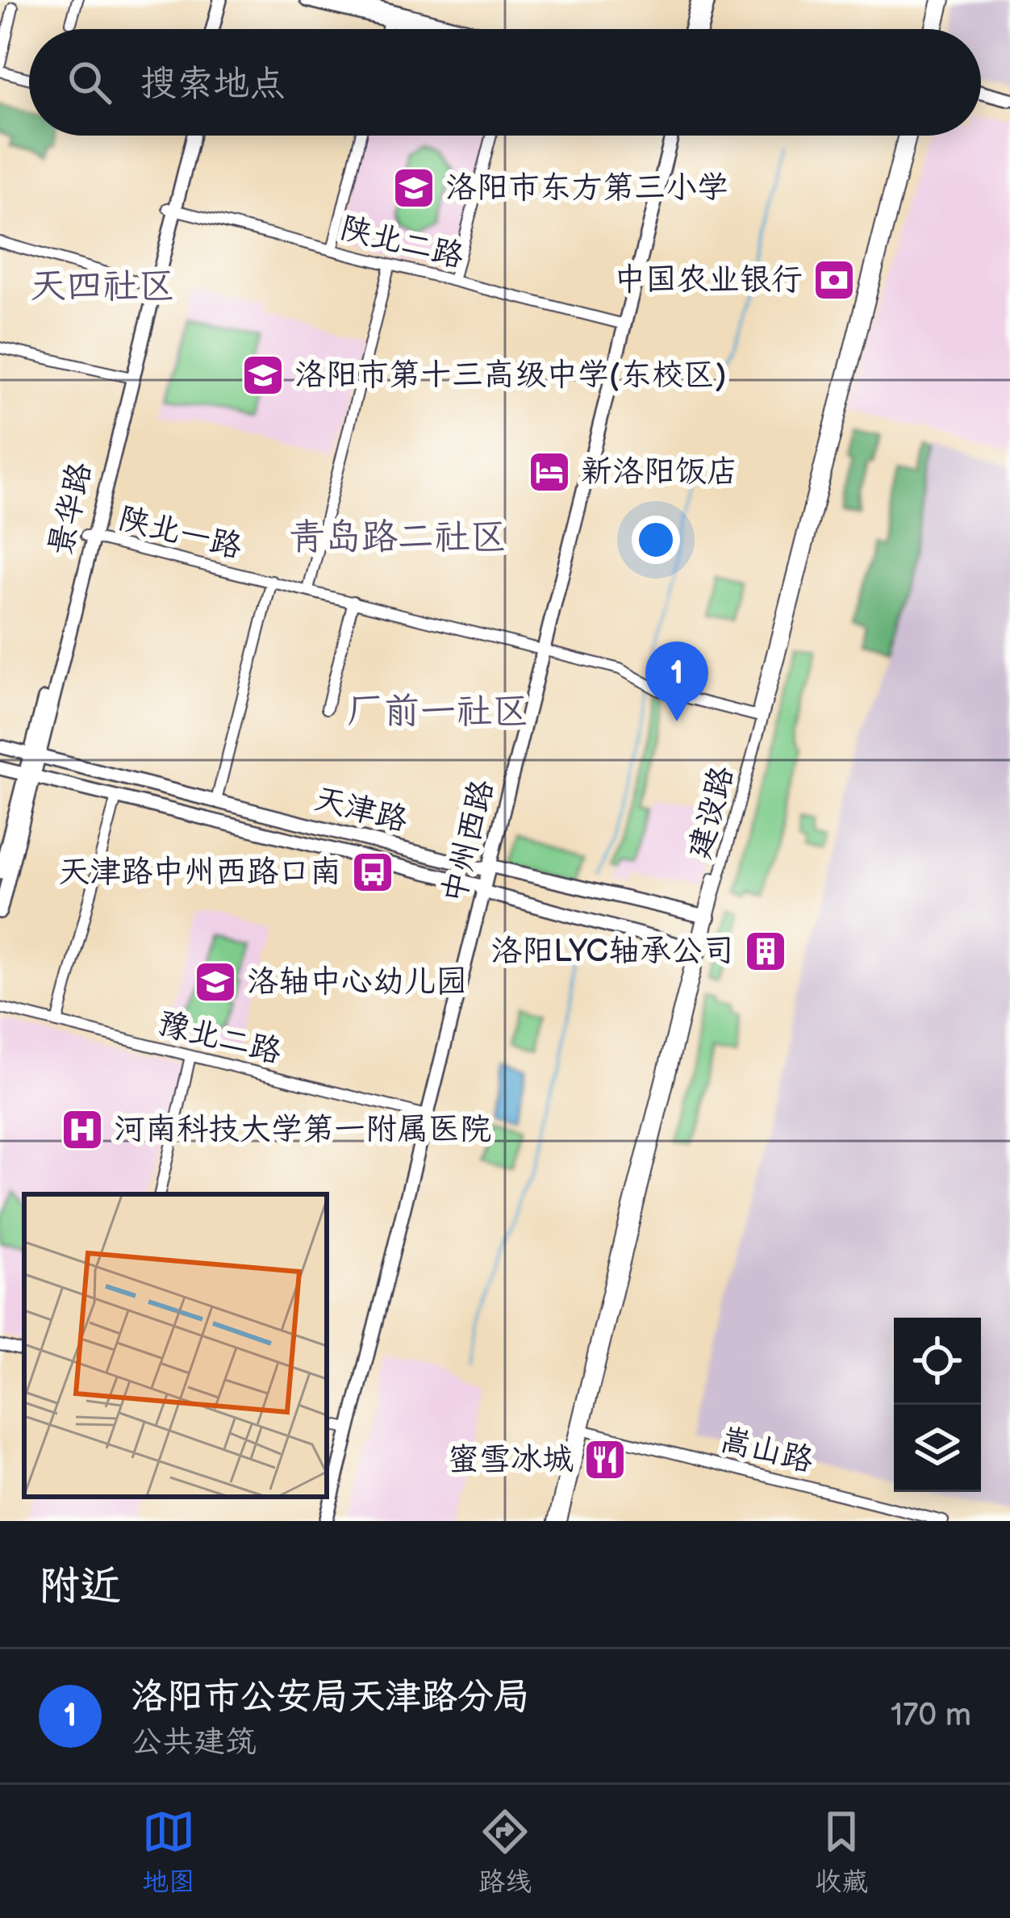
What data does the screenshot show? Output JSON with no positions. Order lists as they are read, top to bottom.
{
  "streets": {
    "main road": ["景华路", "天津路", "中州西路"],
    "street": [
      "陕北二路",
      "陕北一路",
      "建设路",
      "豫北二路",
      "嵩山路"
    ]
  },
  "crossings": [
    ["陕北二路", "景华路"],
    ["陕北二路", "中州西路"],
    ["景华路", "陕北一路"],
    ["景华路", "天津路"],
    ["陕北一路", "建设路"],
    ["陕北一路", "中州西路"],
    ["天津路", "建设路"],
    ["天津路", "中州西路"],
    ["建设路", "嵩山路"],
    ["中州西路", "豫北二路"]
  ],
  "districts": ["天四社区", "青岛路二社区", "厂前一社区"],
  "places": {
    "school or university": ["洛阳市东方第三小学", "洛阳市第十三高级中学(东校区)", "洛轴中心幼儿园"],
    "bank": ["中国农业银行"],
    "hotel": ["新洛阳饭店"],
    "bus stop": ["天津路中州西路口南"],
    "building": ["洛阳LYC轴承公司"],
    "hospital": ["河南科技大学第一附属医院"],
    "restaurant": ["蜜雪冰城"]
  },
  "page": {
    "search": "搜索地点",
    "pins": "1",
    "heading": "附近",
    "list": [
      {
        "mark": "1",
        "name": "洛阳市公安局天津路分局",
        "note": "公共建筑",
        "value": "170 m"
      }
    ],
    "nav": ["地图", "路线", "收藏"]
  }
}
